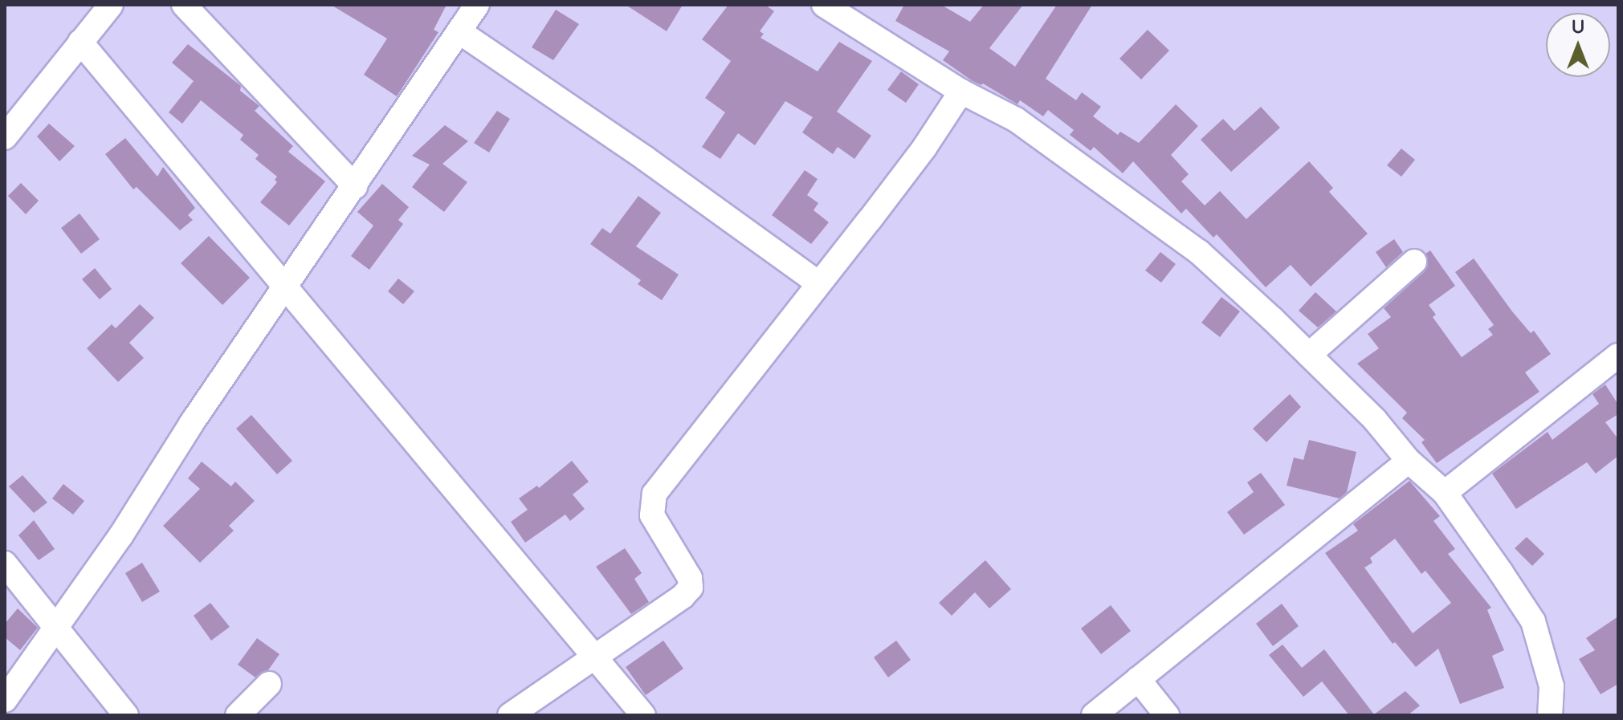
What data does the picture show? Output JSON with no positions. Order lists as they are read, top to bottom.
{
  "north": "top"
}
